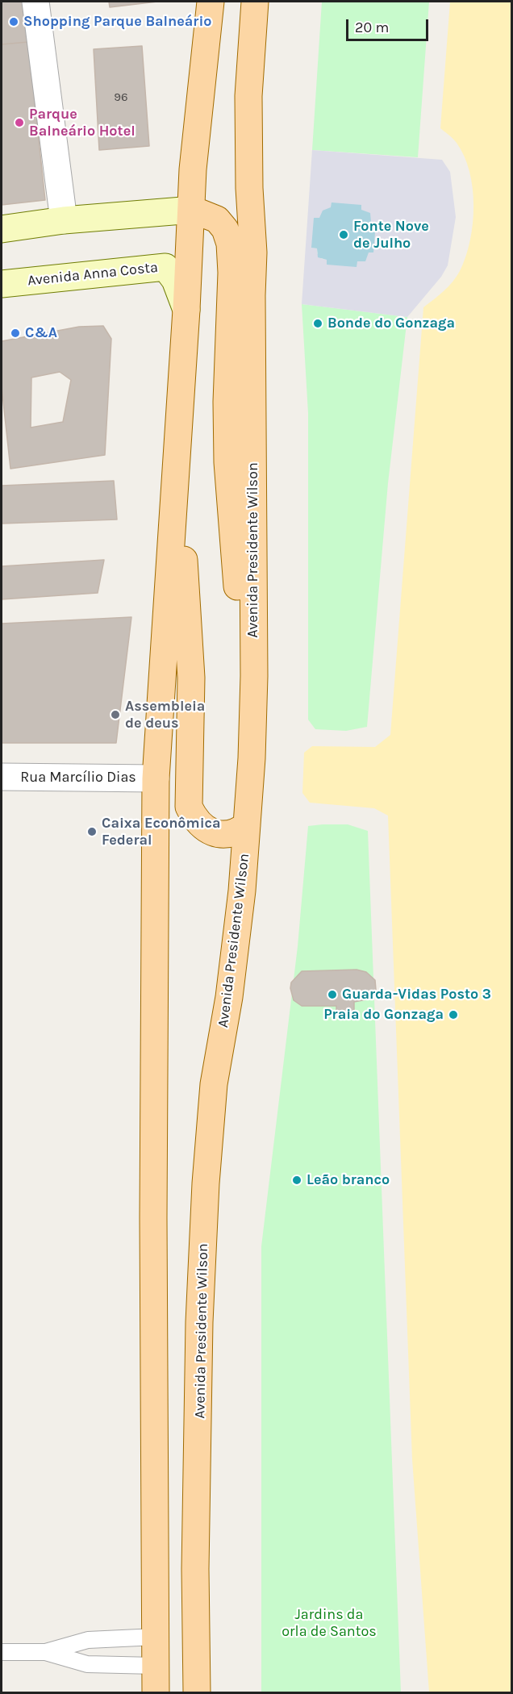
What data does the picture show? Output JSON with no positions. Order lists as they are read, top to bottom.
{
  "streets": {
    "main road": ["Avenida Anna Costa", "Avenida Presidente Wilson"],
    "street": ["Rua Marcílio Dias"]
  },
  "parks": ["Jardins da orla de Santos"],
  "places": [
    "Shopping Parque Balneário",
    "Parque Balneário Hotel",
    "Fonte Nove de Julho",
    "Bonde do Gonzaga",
    "C&A",
    "Assembleia de deus",
    "Caixa Econômica Federal",
    "Guarda-Vidas Posto 3",
    "Praia do Gonzaga",
    "Leão branco"
  ],
  "house_numbers": ["96"],
  "scale_bar": "20 m"
}
